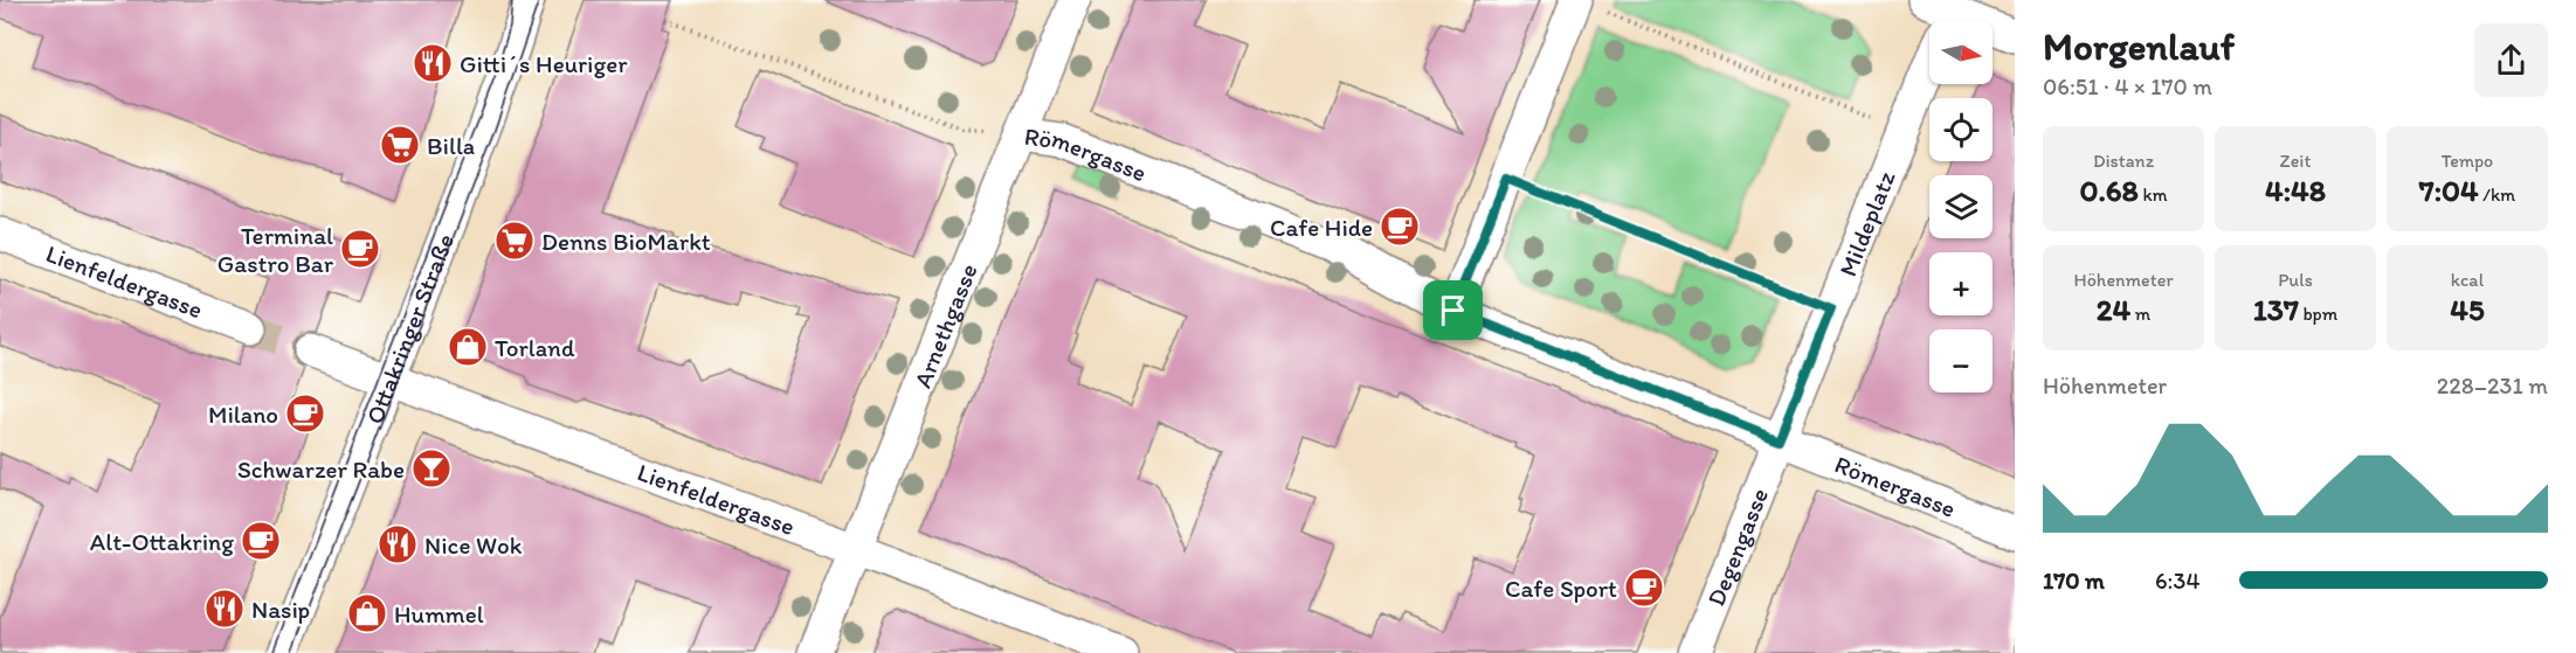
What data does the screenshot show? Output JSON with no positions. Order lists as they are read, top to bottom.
{
  "streets": {
    "street": [
      "Römergasse",
      "Mildeplatz",
      "Lienfeldergasse",
      "Arnethgasse",
      "Ottakringer Straße",
      "Degengasse"
    ]
  },
  "crossings": [
    ["Römergasse", "Mildeplatz"],
    ["Römergasse", "Arnethgasse"],
    ["Römergasse", "Degengasse"],
    ["Mildeplatz", "Degengasse"],
    ["Lienfeldergasse", "Arnethgasse"],
    ["Lienfeldergasse", "Ottakringer Straße"]
  ],
  "places": {
    "restaurant": ["Gitti´s Heuriger", "Nice Wok", "Nasip"],
    "supermarket": ["Billa", "Denns BioMarkt"],
    "cafe": [
      "Cafe Hide",
      "Terminal Gastro Bar",
      "Milano",
      "Alt-Ottakring",
      "Cafe Sport"
    ],
    "shop": ["Torland", "Hummel"],
    "bar": ["Schwarzer Rabe"]
  },
  "north": "right",
  "page": {
    "heading": ["Morgenlauf", "06:51 · 4 × 170 m"],
    "map_buttons": ["+", "−"],
    "stats": [
      ["Distanz", "0.68 km"],
      ["Zeit", "4:48"],
      ["Tempo", "7:04 /km"],
      ["Höhenmeter", "24 m"],
      ["Puls", "137 bpm"],
      ["kcal", "45"]
    ],
    "chart": ["Höhenmeter", "228–231 m"],
    "list": [
      {
        "name": "170 m",
        "note": "6:34"
      }
    ]
  }
}
